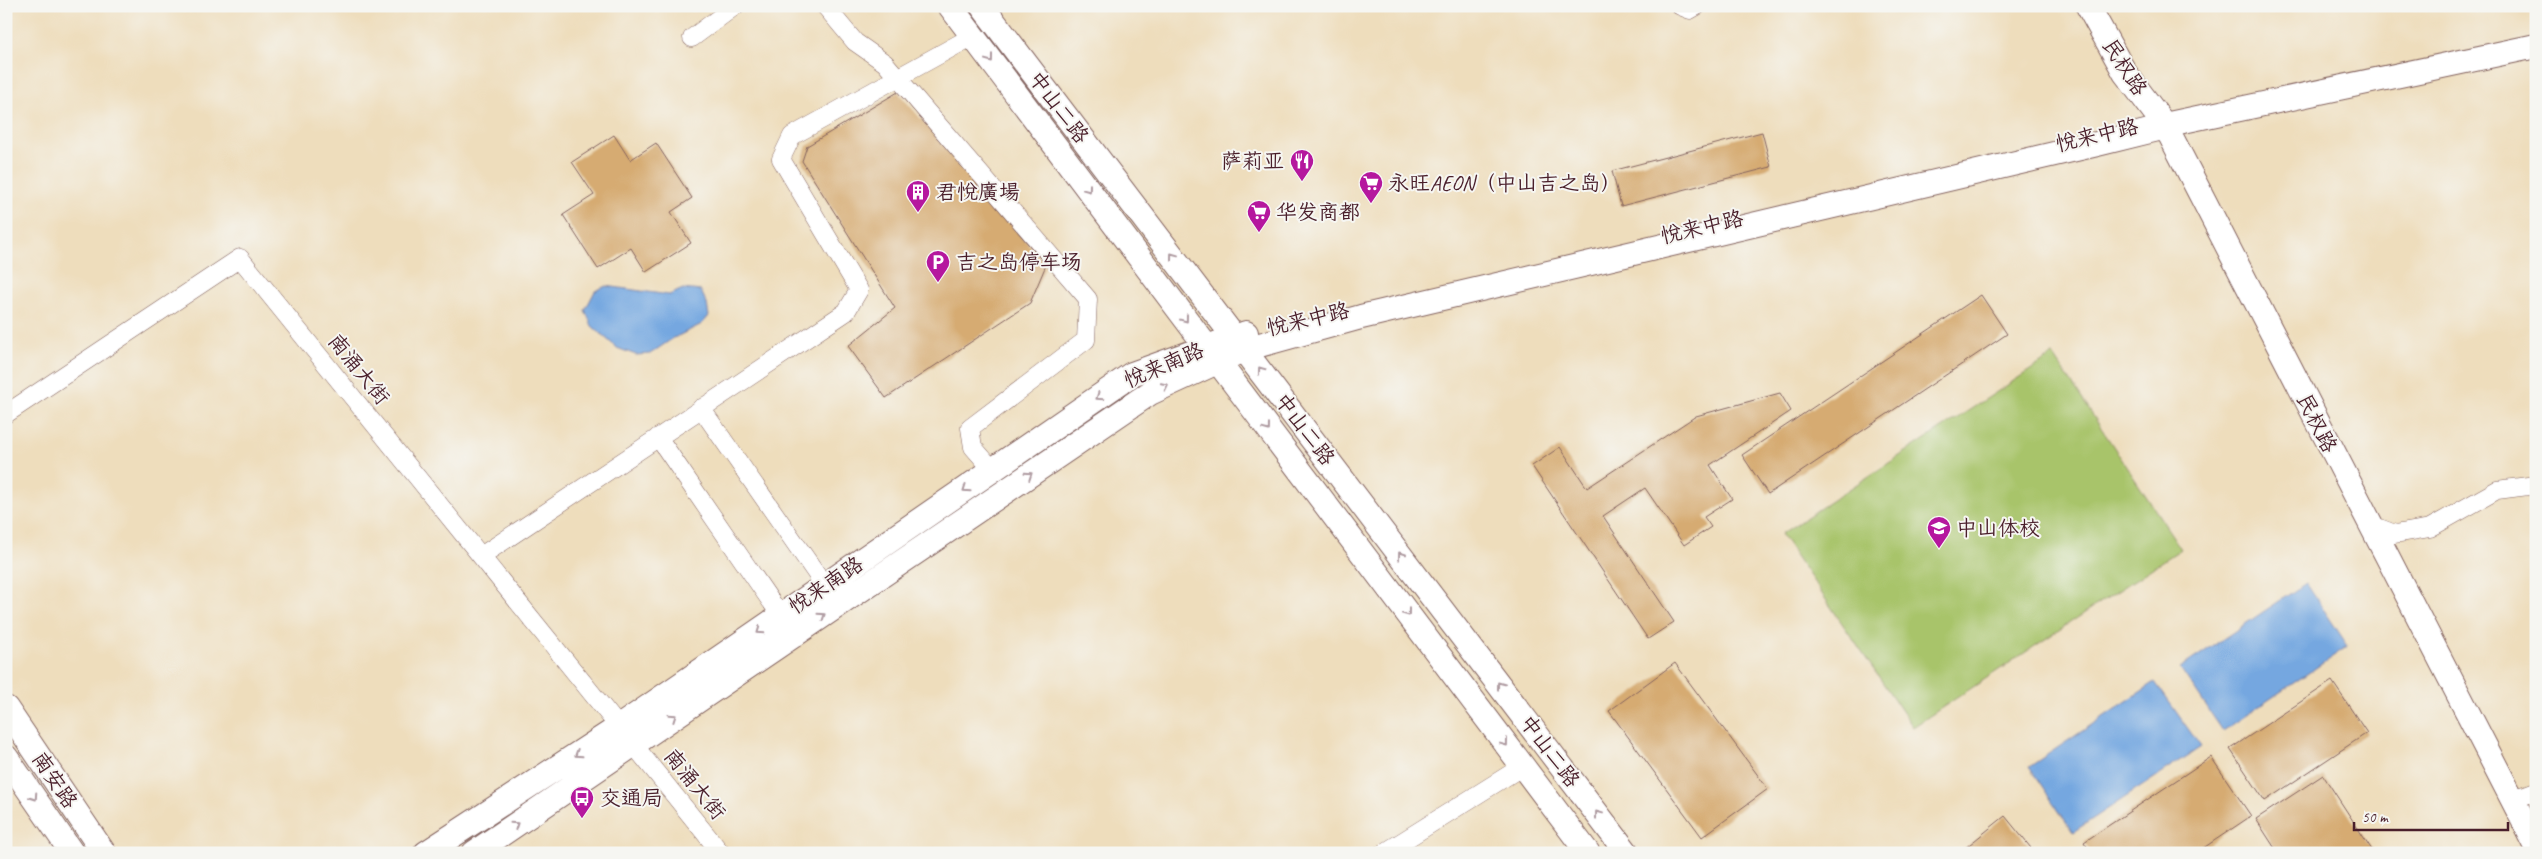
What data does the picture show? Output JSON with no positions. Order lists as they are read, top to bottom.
{
  "streets": {
    "street": [
      "民权路",
      "中山二路",
      "悦来中路",
      "悦来南路",
      "南涌大街",
      "南安路"
    ]
  },
  "crossings": [
    ["民权路", "悦来中路"],
    ["中山二路", "悦来中路"],
    ["中山二路", "悦来南路"],
    ["悦来中路", "悦来南路"],
    ["悦来南路", "南涌大街"]
  ],
  "places": {
    "restaurant": ["萨莉亚"],
    "supermarket": ["永旺AEON（中山吉之岛）", "华发商都"],
    "building": ["君悅廣場"],
    "parking": ["吉之岛停车场"],
    "school or university": ["中山体校"],
    "bus stop": ["交通局"]
  },
  "scale_bar": "50 m"
}
